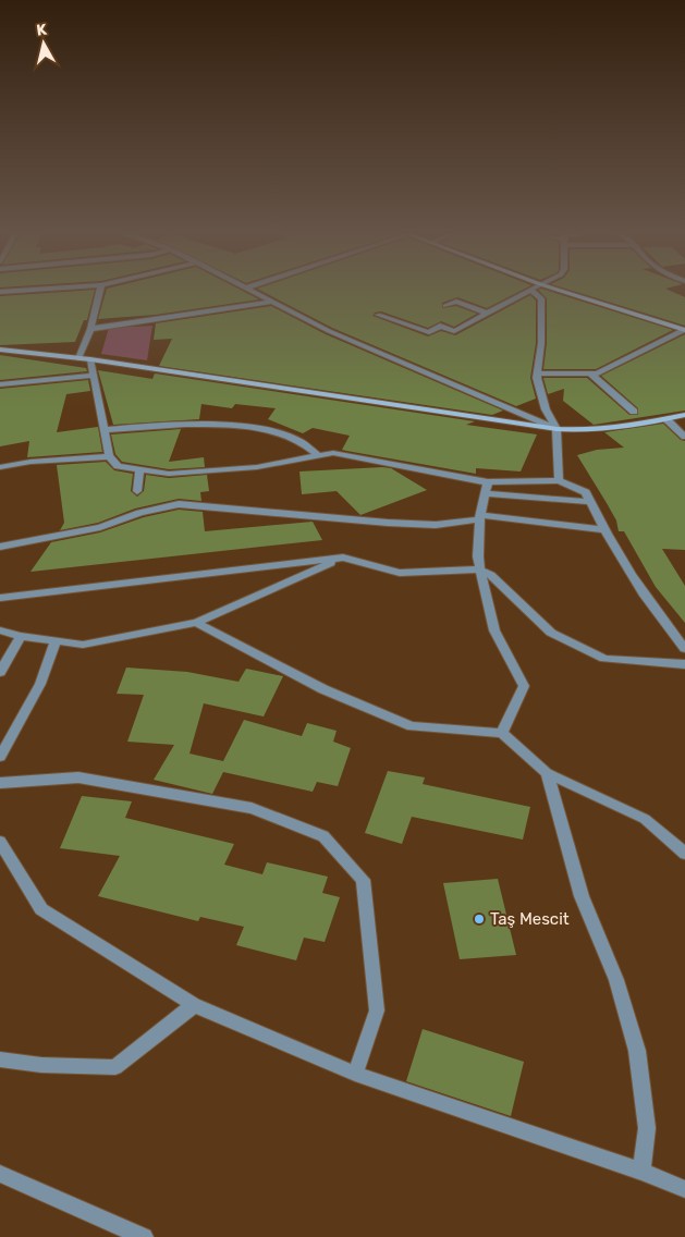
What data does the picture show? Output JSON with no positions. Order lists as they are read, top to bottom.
{
  "places": ["Taş Mescit"],
  "north": "top"
}
